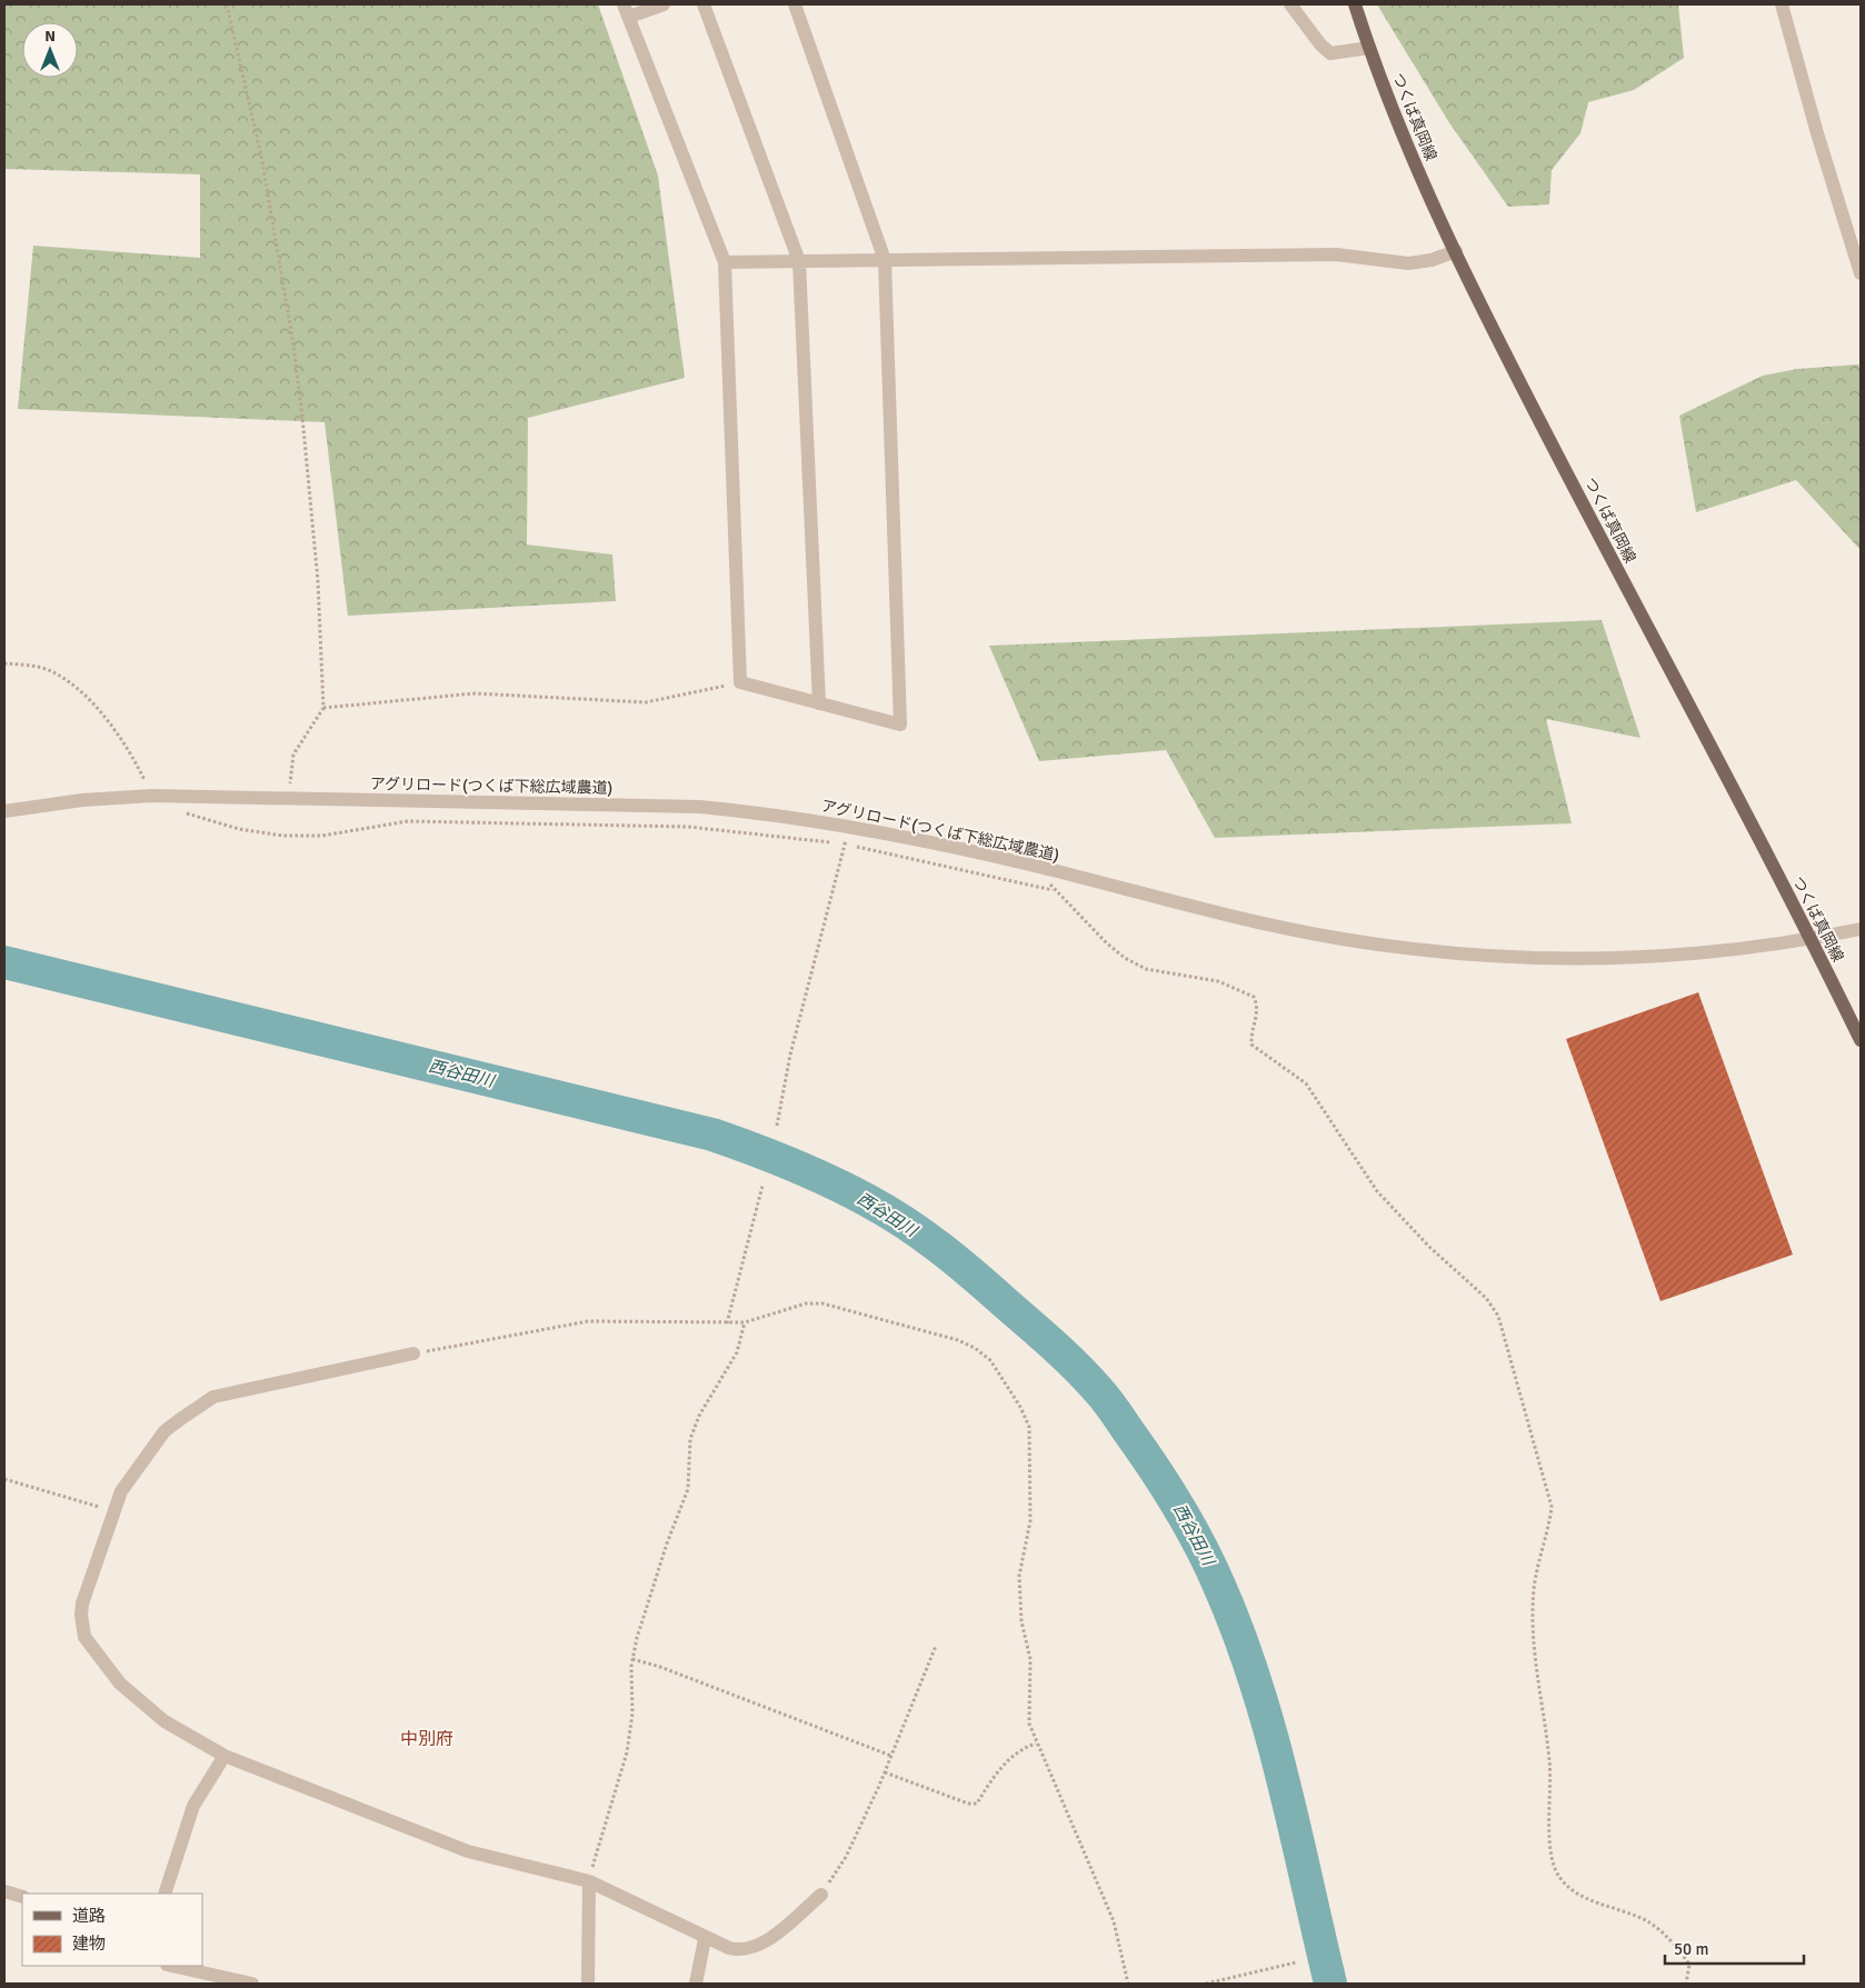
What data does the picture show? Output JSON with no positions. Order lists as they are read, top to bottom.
{
  "streets": {
    "main road": ["つくば真岡線"],
    "street": ["アグリロード(つくば下総広域農道)"]
  },
  "crossings": [
    ["つくば真岡線", "アグリロード(つくば下総広域農道)"]
  ],
  "districts": ["中別府"],
  "water": ["西谷田川"],
  "legend": ["道路", "建物"],
  "scale_bar": "50 m",
  "north": "top"
}
